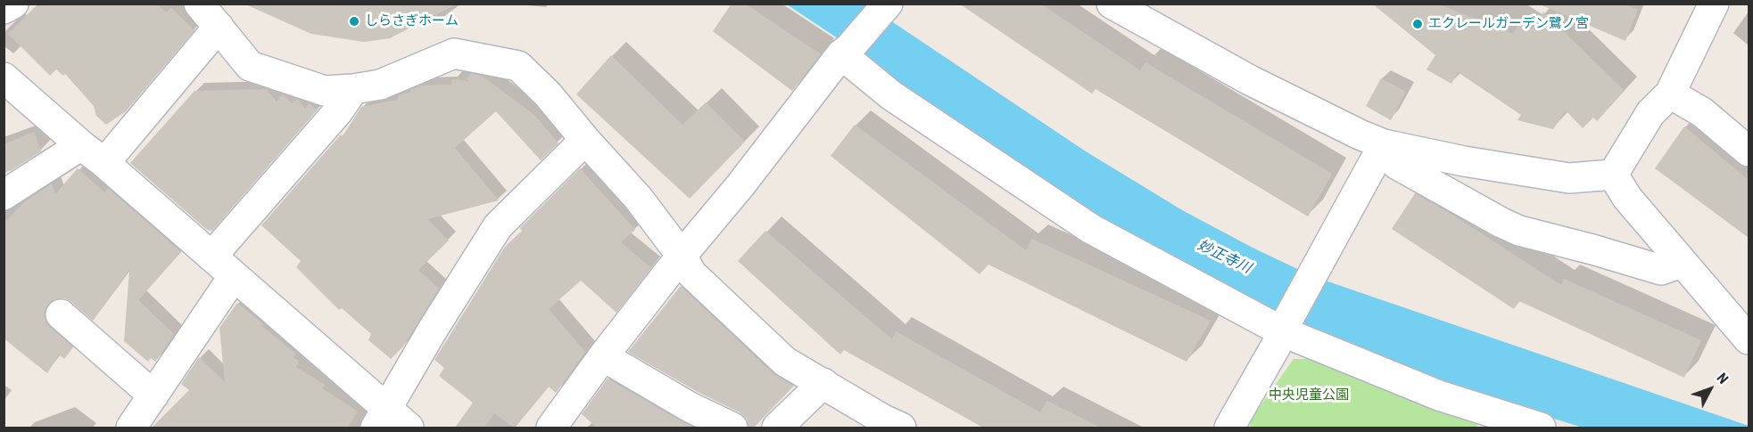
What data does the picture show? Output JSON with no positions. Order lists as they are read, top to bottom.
{
  "water": ["妙正寺川"],
  "parks": ["中央児童公園"],
  "places": ["しらさぎホーム", "エクレールガーデン鷺ノ宮"],
  "north": "top right"
}
